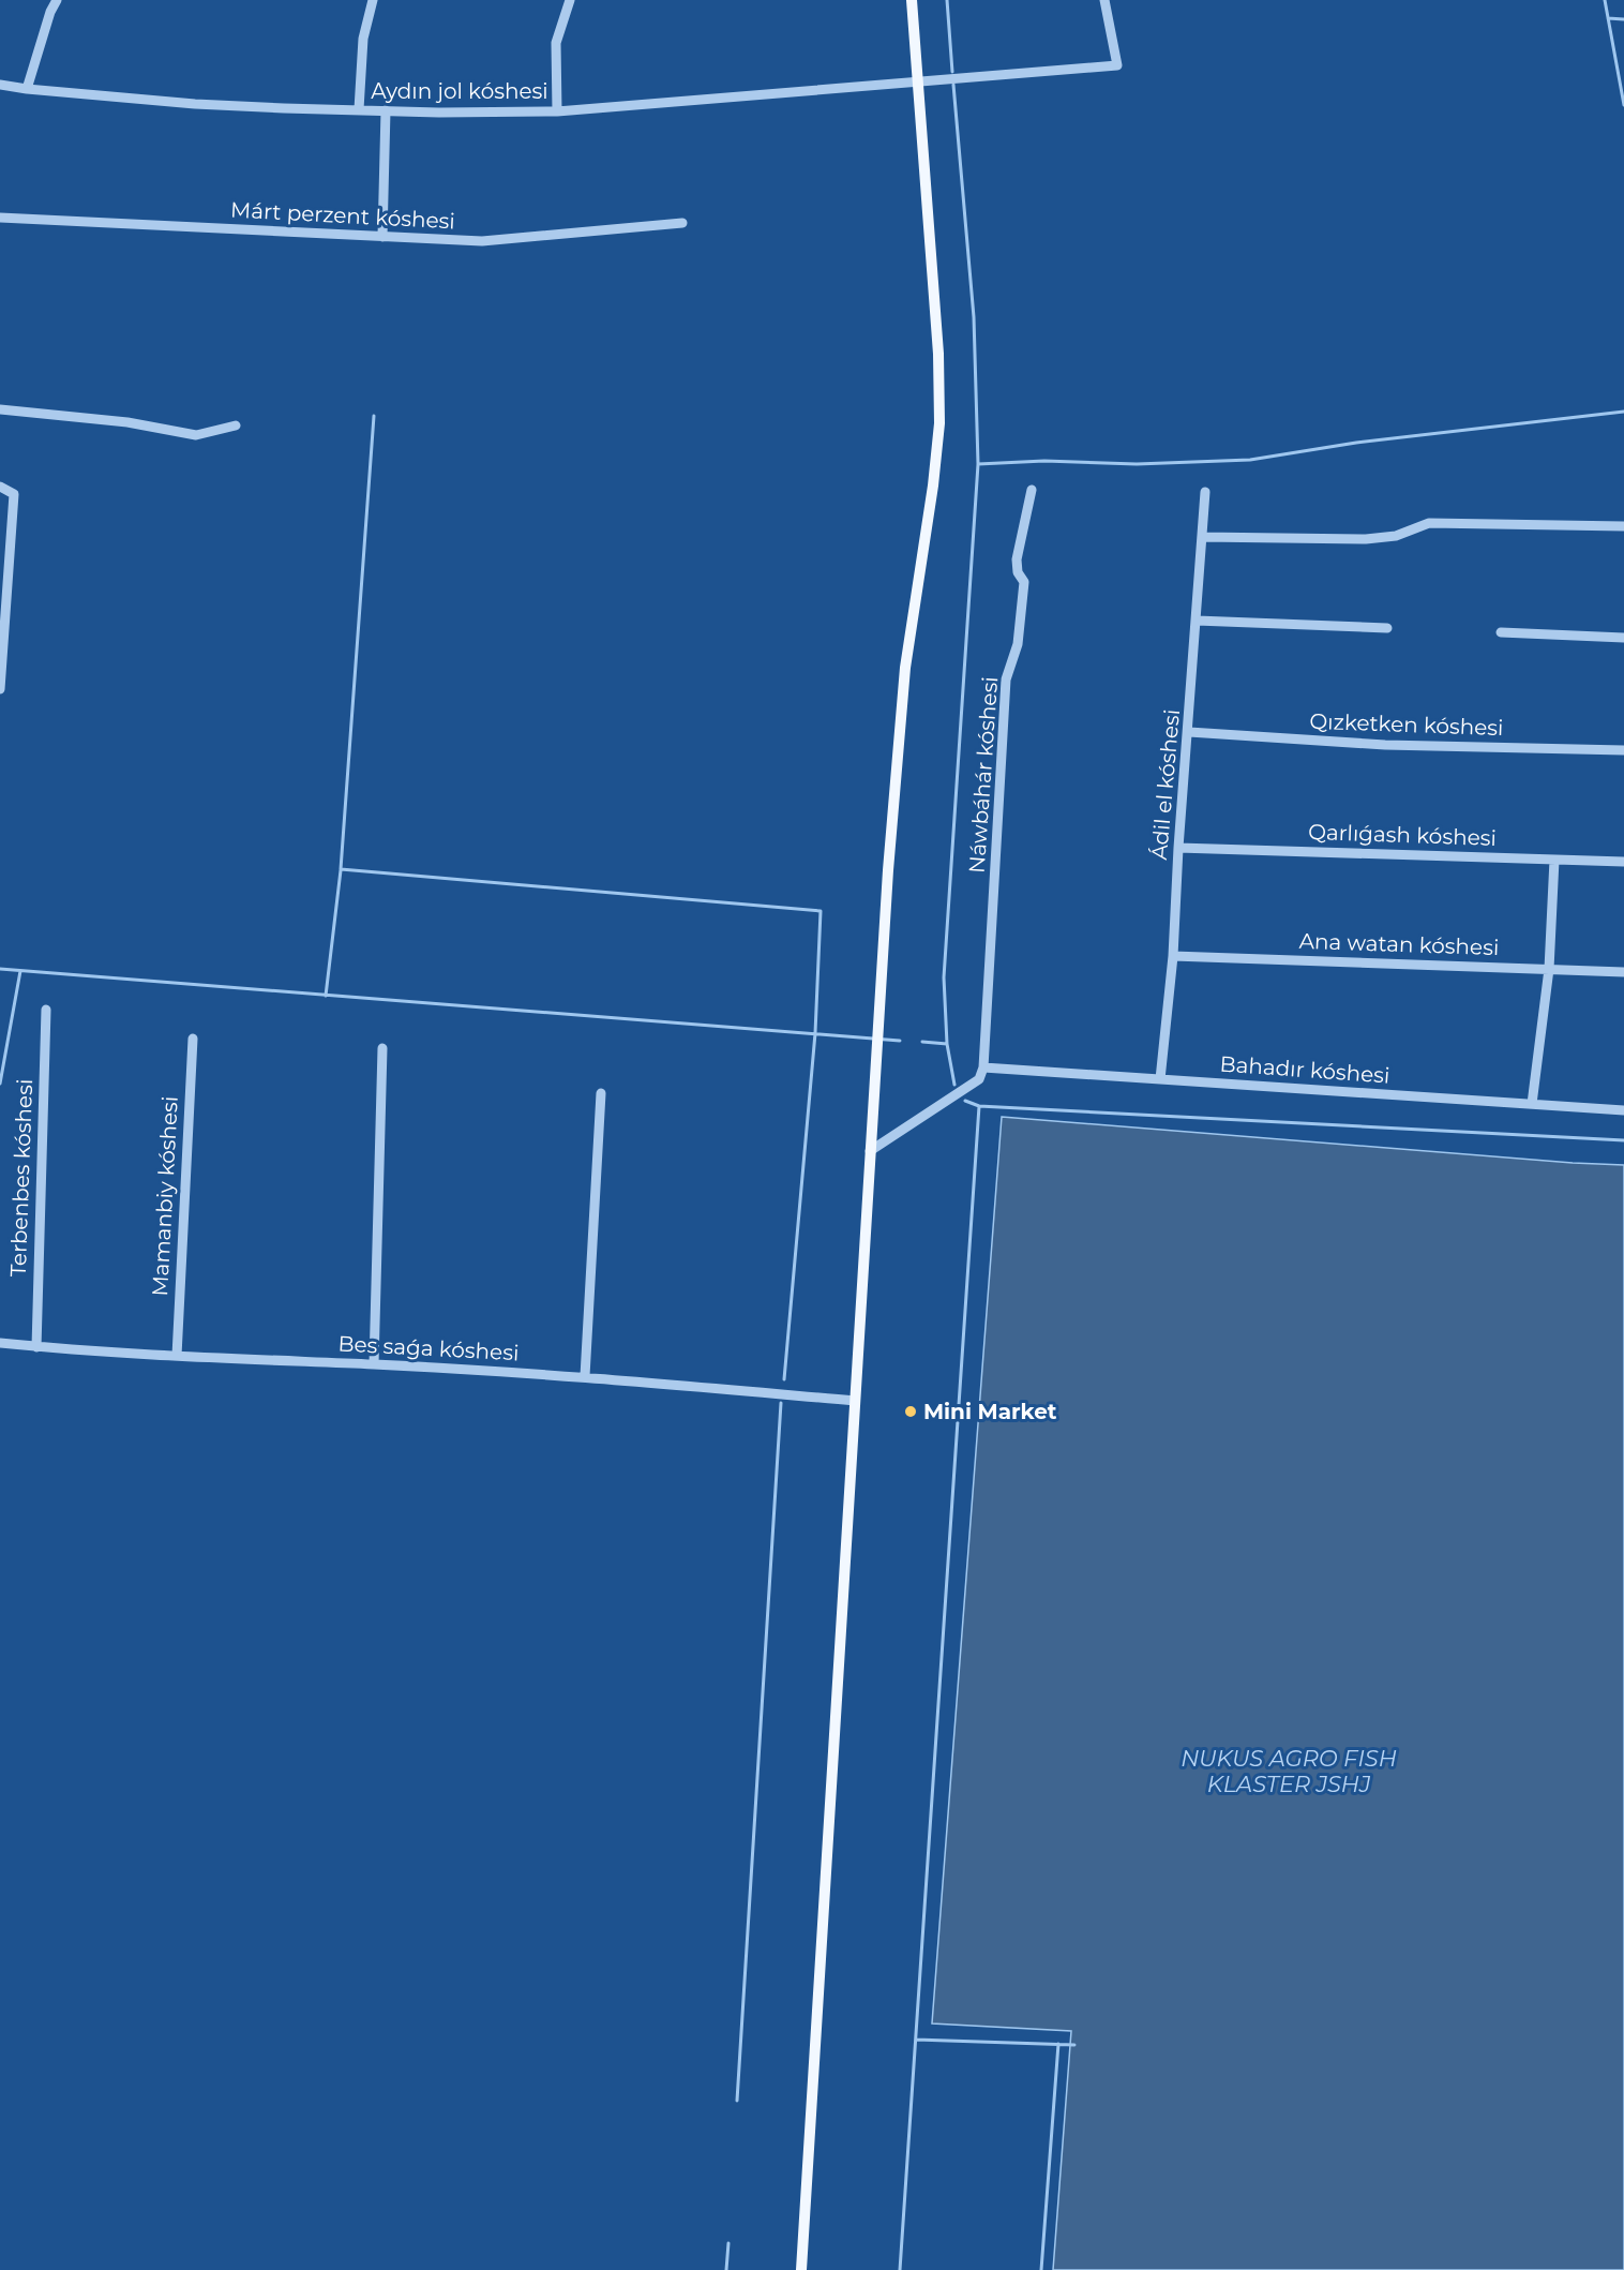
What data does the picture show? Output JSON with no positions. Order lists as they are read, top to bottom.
{
  "streets": {
    "street": [
      "Aydın jol kóshesi",
      "Márt perzent kóshesi",
      "Qızketken kóshesi",
      "Náwbáhár kóshesi",
      "Ádil el kóshesi",
      "Qarlıǵash kóshesi",
      "Ana watan kóshesi",
      "Bahadır kóshesi",
      "Terbenbes kóshesi",
      "Mamanbiy kóshesi",
      "Bes saǵa kóshesi"
    ]
  },
  "crossings": [
    ["Qızketken kóshesi", "Ádil el kóshesi"],
    ["Náwbáhár kóshesi", "Bahadır kóshesi"],
    ["Ádil el kóshesi", "Qarlıǵash kóshesi"],
    ["Ádil el kóshesi", "Ana watan kóshesi"],
    ["Ádil el kóshesi", "Bahadır kóshesi"],
    ["Terbenbes kóshesi", "Bes saǵa kóshesi"],
    ["Mamanbiy kóshesi", "Bes saǵa kóshesi"]
  ],
  "water": ["NUKUS AGRO FISH KLASTER JSHJ"],
  "places": ["Mini Market"]
}
